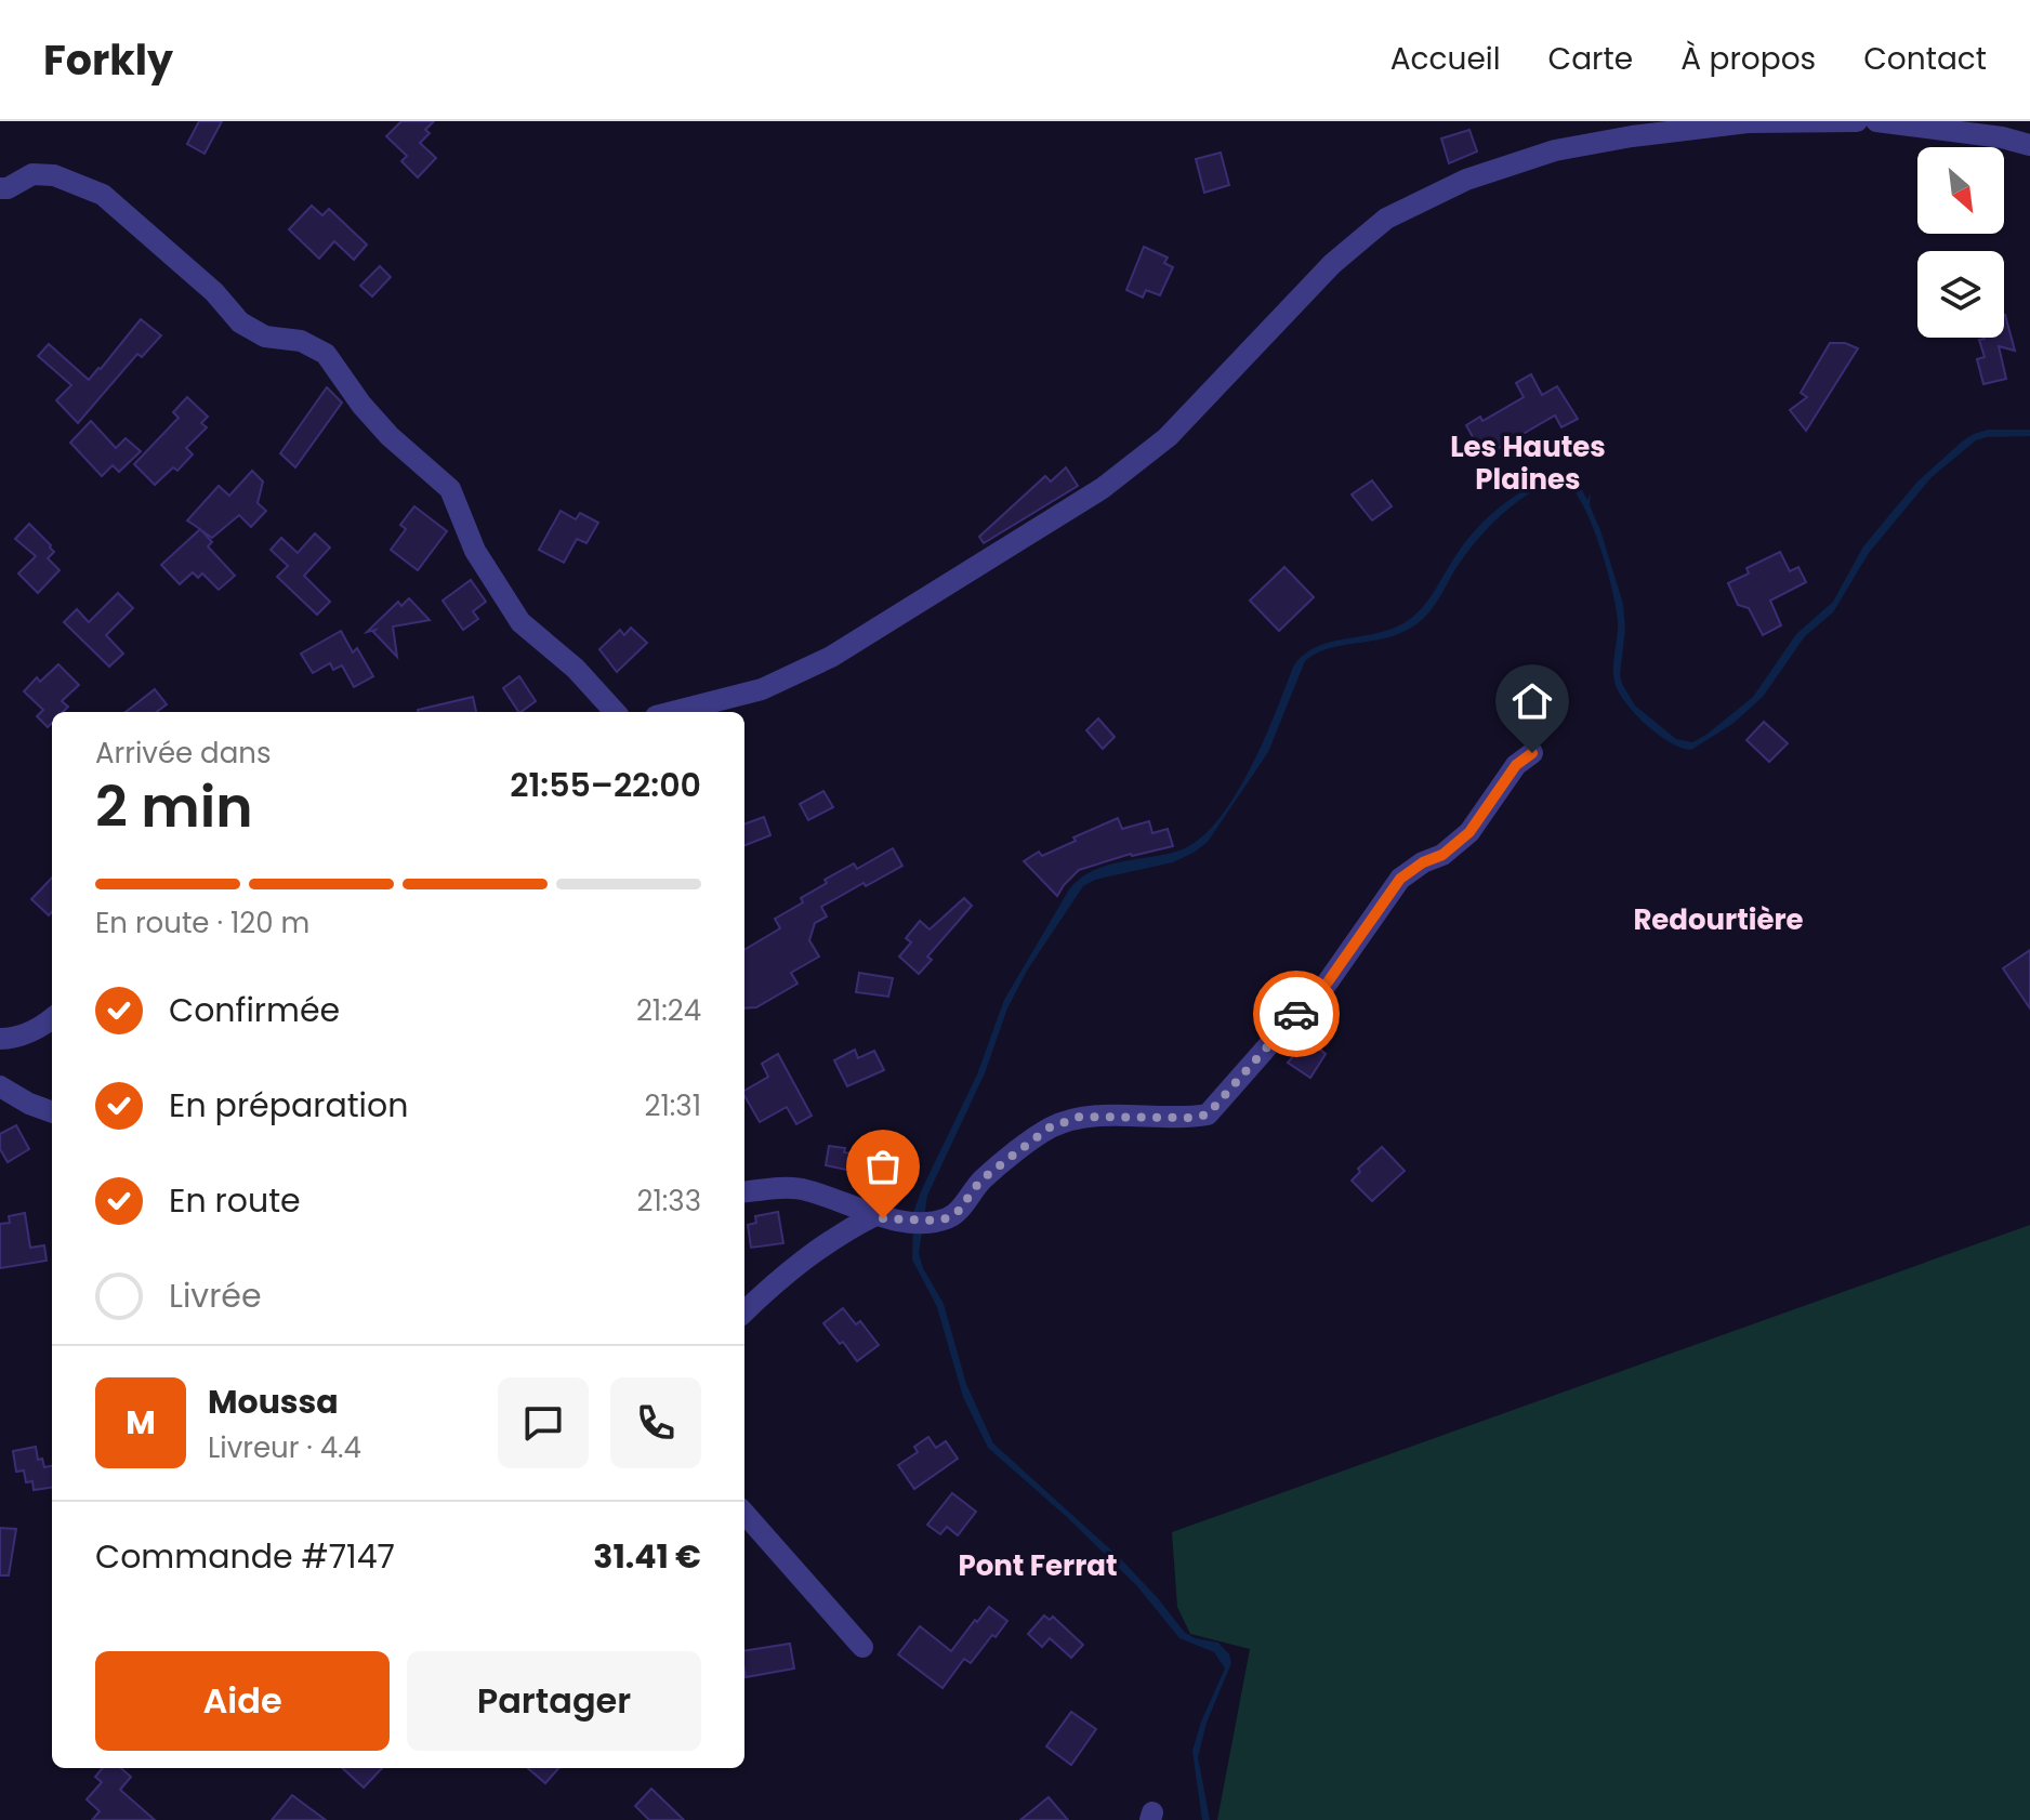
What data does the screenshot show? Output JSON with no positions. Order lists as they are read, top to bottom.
{
  "districts": ["Les Hautes Plaines", "Redourtière", "Pont Ferrat"],
  "north": "bottom right",
  "page": {
    "header": "Forkly",
    "nav": [
      "Accueil",
      "Carte",
      "À propos",
      "Contact"
    ],
    "heading": ["2 min", "Arrivée dans", "21:55–22:00"],
    "panel": [
      "Moussa",
      "Livreur · 4.4",
      "Commande #7147",
      "31.41 €"
    ],
    "bar": "En route · 120 m",
    "list": [
      ["Confirmée", "21:24"],
      ["En préparation", "21:31"],
      ["En route", "21:33"],
      "Livrée"
    ],
    "round": "M",
    "buttons": ["Aide", "Partager"]
  }
}
